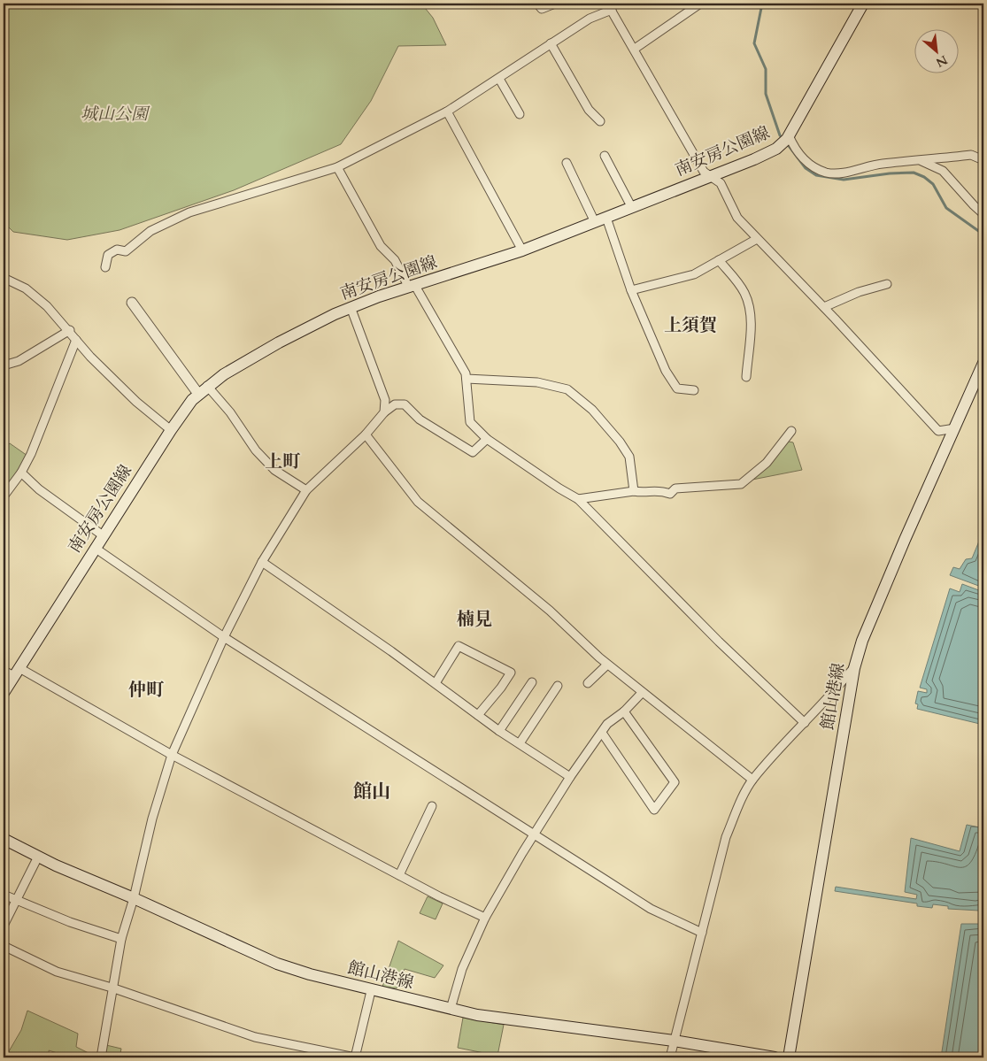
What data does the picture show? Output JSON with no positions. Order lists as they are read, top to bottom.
{
  "streets": {
    "main road": ["南安房公園線", "館山港線"]
  },
  "districts": [
    "上須賀",
    "上町",
    "楠見",
    "仲町",
    "館山"
  ],
  "parks": ["城山公園"],
  "north": "bottom right"
}
